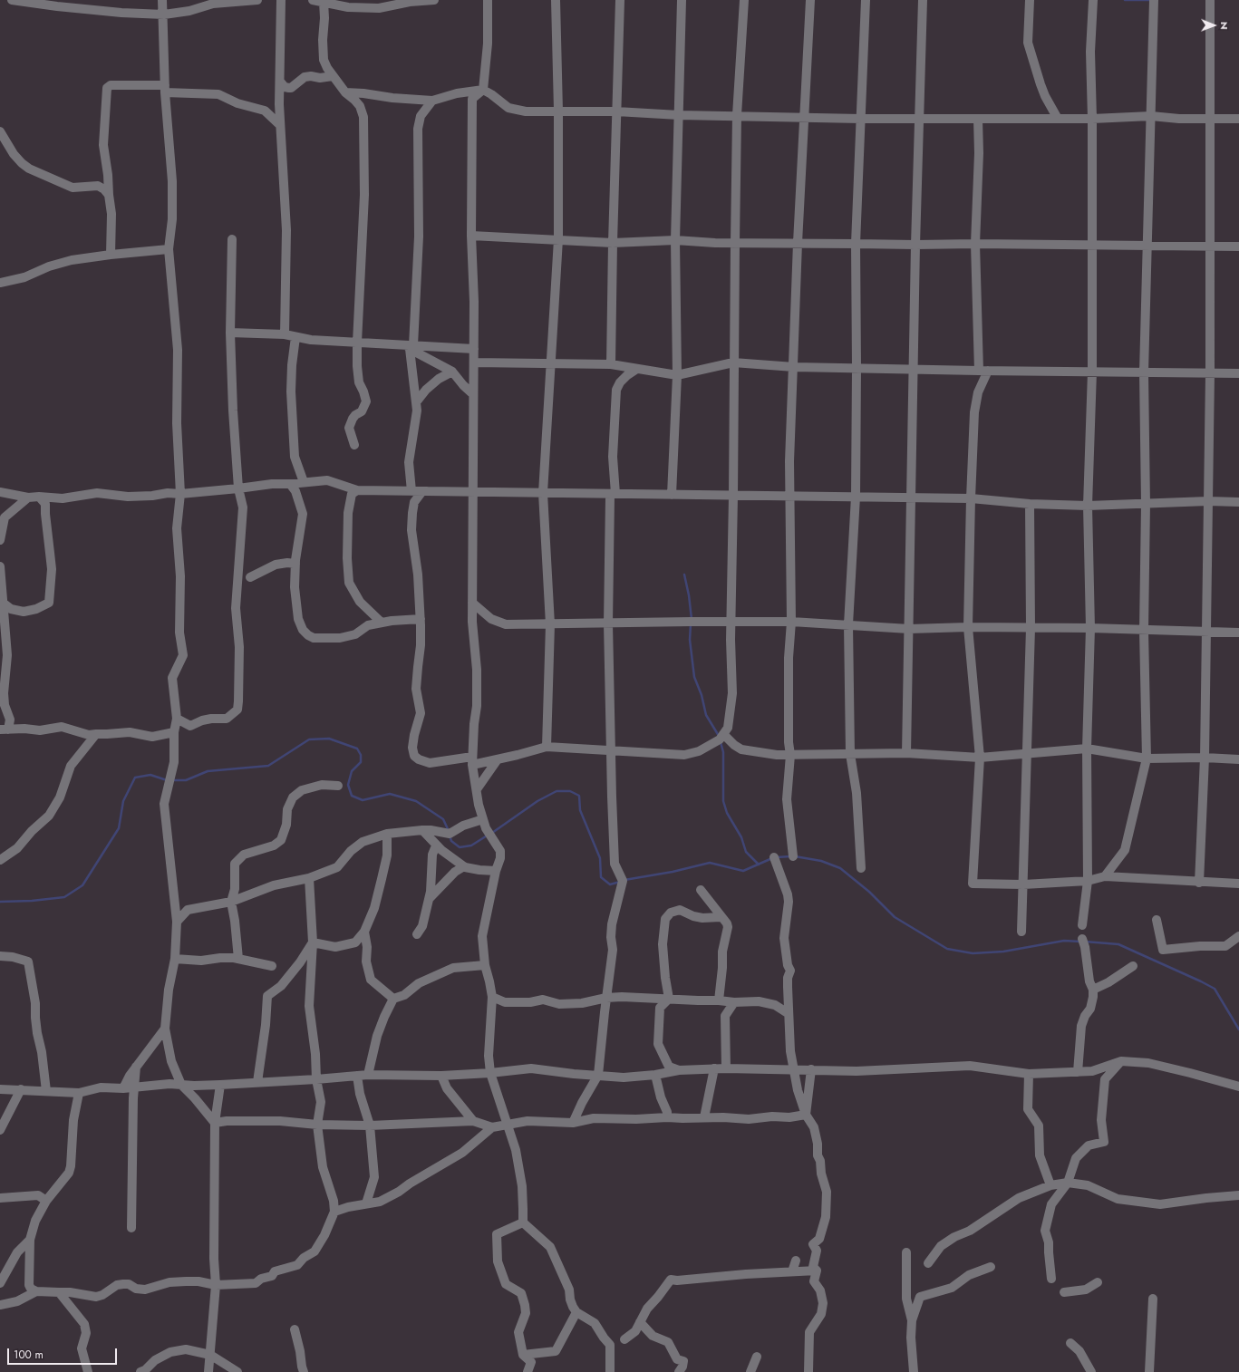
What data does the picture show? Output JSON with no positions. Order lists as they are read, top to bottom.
{
  "scale_bar": "100 m",
  "north": "right"
}
